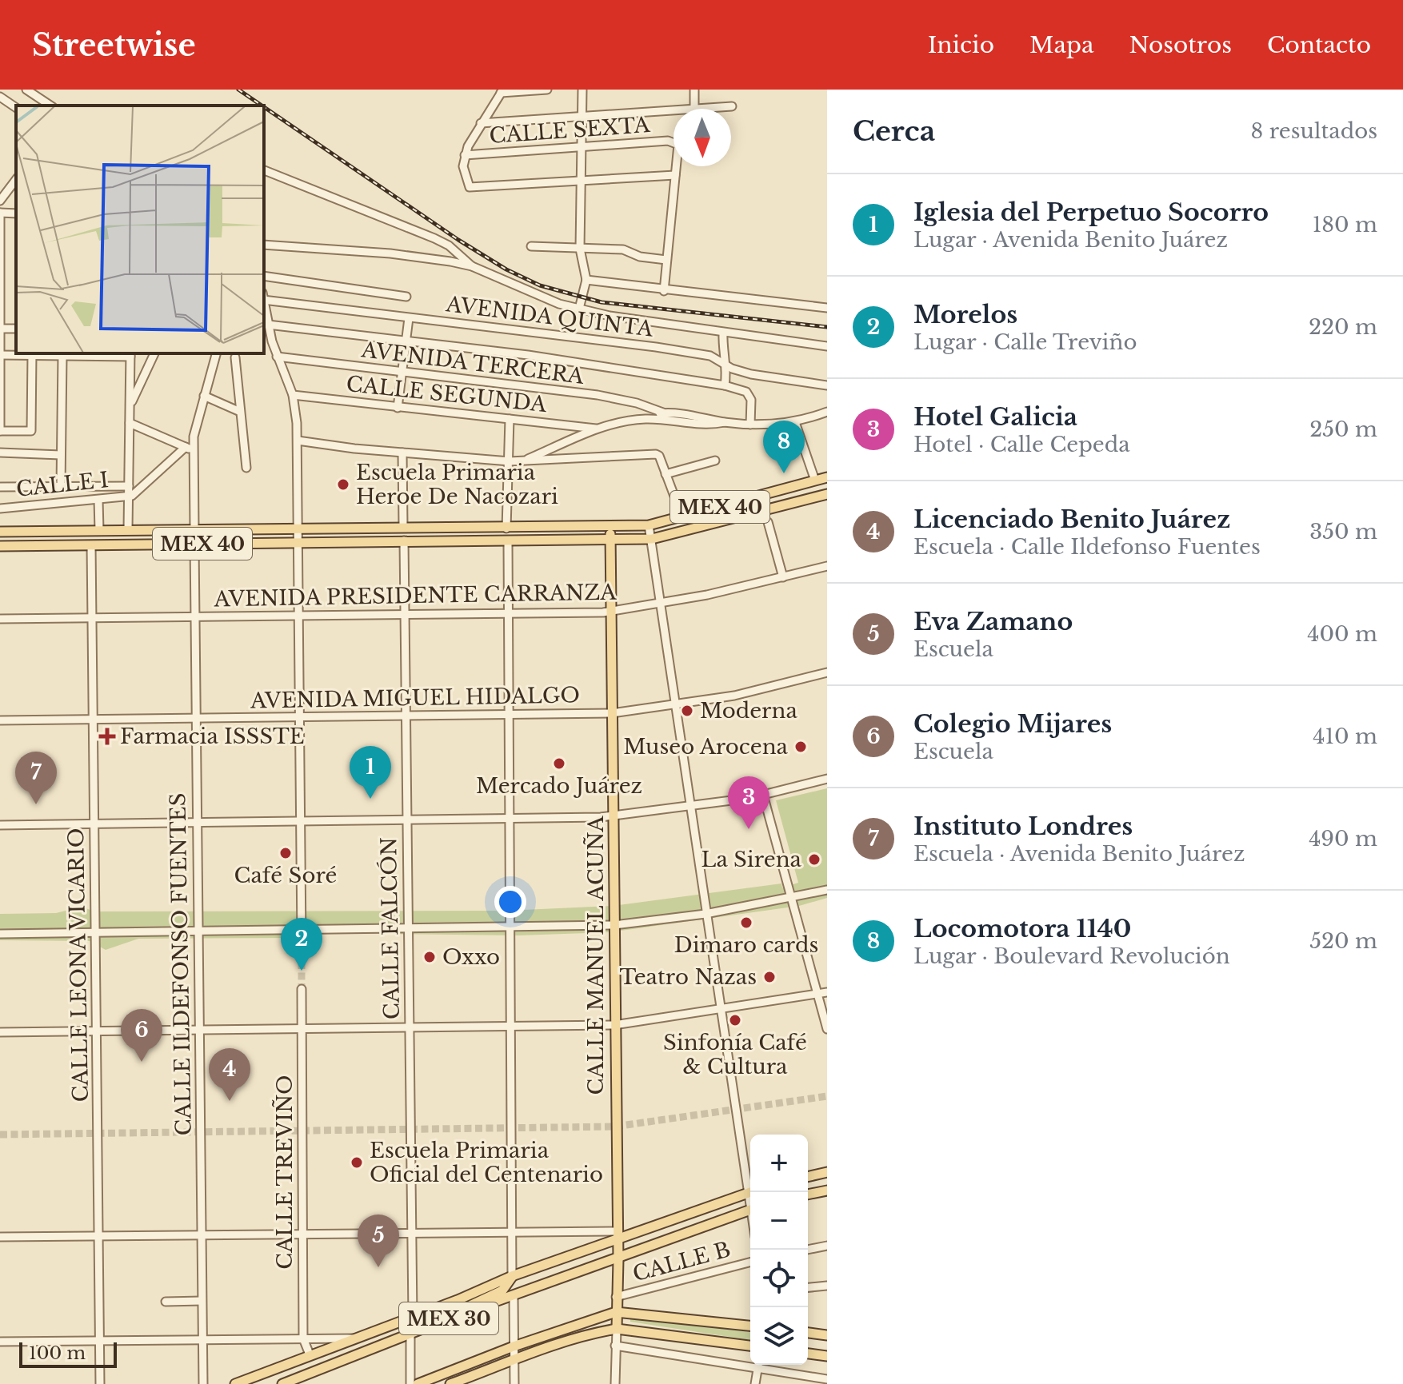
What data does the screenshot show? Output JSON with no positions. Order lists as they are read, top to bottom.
{
  "streets": {
    "main road": ["MEX 40", "CALLE MANUEL ACUÑA", "MEX 30"],
    "street": [
      "CALLE SEXTA",
      "AVENIDA QUINTA",
      "AVENIDA TERCERA",
      "CALLE SEGUNDA",
      "CALLE I",
      "AVENIDA PRESIDENTE CARRANZA",
      "AVENIDA MIGUEL HIDALGO",
      "CALLE FALCÓN",
      "CALLE ILDEFONSO FUENTES",
      "CALLE LEONA VICARIO",
      "CALLE TREVIÑO",
      "CALLE B"
    ]
  },
  "crossings": [
    ["MEX 40", "CALLE FALCÓN"],
    ["MEX 40", "CALLE MANUEL ACUÑA"],
    ["MEX 40", "CALLE ILDEFONSO FUENTES"],
    ["MEX 40", "CALLE LEONA VICARIO"],
    ["AVENIDA PRESIDENTE CARRANZA", "CALLE FALCÓN"],
    ["AVENIDA PRESIDENTE CARRANZA", "CALLE MANUEL ACUÑA"],
    ["AVENIDA PRESIDENTE CARRANZA", "CALLE ILDEFONSO FUENTES"],
    ["AVENIDA PRESIDENTE CARRANZA", "CALLE LEONA VICARIO"],
    ["AVENIDA MIGUEL HIDALGO", "CALLE FALCÓN"],
    ["AVENIDA MIGUEL HIDALGO", "CALLE MANUEL ACUÑA"],
    ["AVENIDA MIGUEL HIDALGO", "CALLE ILDEFONSO FUENTES"],
    ["AVENIDA MIGUEL HIDALGO", "CALLE LEONA VICARIO"],
    ["CALLE FALCÓN", "MEX 30"],
    ["CALLE MANUEL ACUÑA", "CALLE B"],
    ["CALLE MANUEL ACUÑA", "MEX 30"],
    ["CALLE TREVIÑO", "MEX 30"]
  ],
  "places": {
    "other": [
      "Escuela Primaria Heroe De Nacozari",
      "Moderna",
      "Museo Arocena",
      "Mercado Juárez",
      "Café Soré",
      "La Sirena",
      "Dimaro cards",
      "Oxxo",
      "Teatro Nazas",
      "Sinfonía Café & Cultura",
      "Escuela Primaria Oficial del Centenario"
    ],
    "health": ["Farmacia ISSSTE"]
  },
  "scale_bar": "100 m",
  "north": "bottom",
  "page": {
    "header": "Streetwise",
    "nav": [
      "Inicio",
      "Mapa",
      "Nosotros",
      "Contacto"
    ],
    "heading": ["Cerca", "8 resultados"],
    "list": [
      {
        "mark": "1",
        "name": "Iglesia del Perpetuo Socorro",
        "note": "Lugar · Avenida Benito Juárez",
        "value": "180 m"
      },
      {
        "mark": "2",
        "name": "Morelos",
        "note": "Lugar · Calle Treviño",
        "value": "220 m"
      },
      {
        "mark": "3",
        "name": "Hotel Galicia",
        "note": "Hotel · Calle Cepeda",
        "value": "250 m"
      },
      {
        "mark": "4",
        "name": "Licenciado Benito Juárez",
        "note": "Escuela · Calle Ildefonso Fuentes",
        "value": "350 m"
      },
      {
        "mark": "5",
        "name": "Eva Zamano",
        "note": "Escuela",
        "value": "400 m"
      },
      {
        "mark": "6",
        "name": "Colegio Mijares",
        "note": "Escuela",
        "value": "410 m"
      },
      {
        "mark": "7",
        "name": "Instituto Londres",
        "note": "Escuela · Avenida Benito Juárez",
        "value": "490 m"
      },
      {
        "mark": "8",
        "name": "Locomotora 1140",
        "note": "Lugar · Boulevard Revolución",
        "value": "520 m"
      }
    ],
    "pins": [
      "8",
      "1",
      "7",
      "3",
      "2",
      "6",
      "4",
      "5"
    ],
    "map_buttons": ["+", "−"],
    "scale": "100 m"
  }
}
